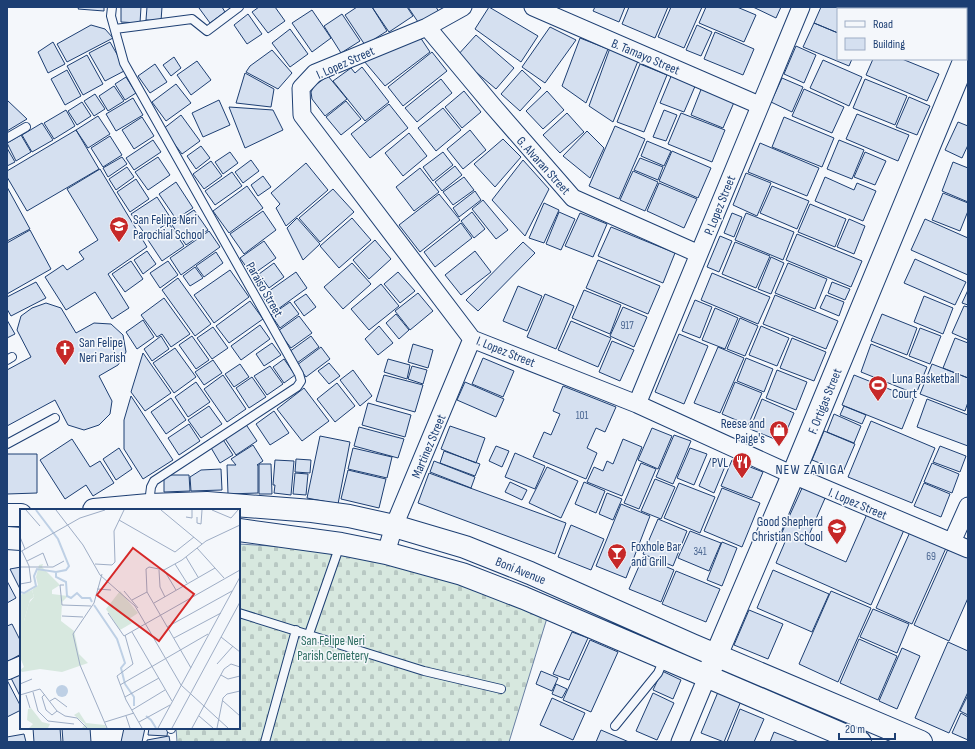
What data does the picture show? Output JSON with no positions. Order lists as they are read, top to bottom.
{
  "streets": {
    "main road": ["F. Ortigas Street", "Boni Avenue"],
    "street": [
      "B. Tamayo Street",
      "I. Lopez Street",
      "G. Alvaran Street",
      "P. Lopez Street",
      "Martinez Street"
    ],
    "lane": ["Paraiso Street"]
  },
  "crossings": [
    ["B. Tamayo Street", "P. Lopez Street"],
    ["I. Lopez Street", "G. Alvaran Street"],
    ["I. Lopez Street", "P. Lopez Street"],
    ["I. Lopez Street", "F. Ortigas Street"],
    ["I. Lopez Street", "Martinez Street"],
    ["G. Alvaran Street", "P. Lopez Street"],
    ["Paraiso Street", "Boni Avenue"],
    ["F. Ortigas Street", "Boni Avenue"],
    ["Martinez Street", "Boni Avenue"]
  ],
  "districts": ["NEW ZAÑIGA"],
  "parks": ["San Felipe Neri Parish Cemetery"],
  "places": {
    "school or university": ["San Felipe Neri Parochial School", "Good Shepherd Christian School"],
    "church": ["San Felipe Neri Parish"],
    "sports": ["Luna Basketball Court"],
    "shop": ["Reese and Paige's"],
    "restaurant": ["PVL"],
    "bar": ["Foxhole Bar and Grill"]
  },
  "house_numbers": [
    "917",
    "101",
    "341",
    "69"
  ],
  "legend": ["Road", "Building"],
  "scale_bar": "20 m"
}
